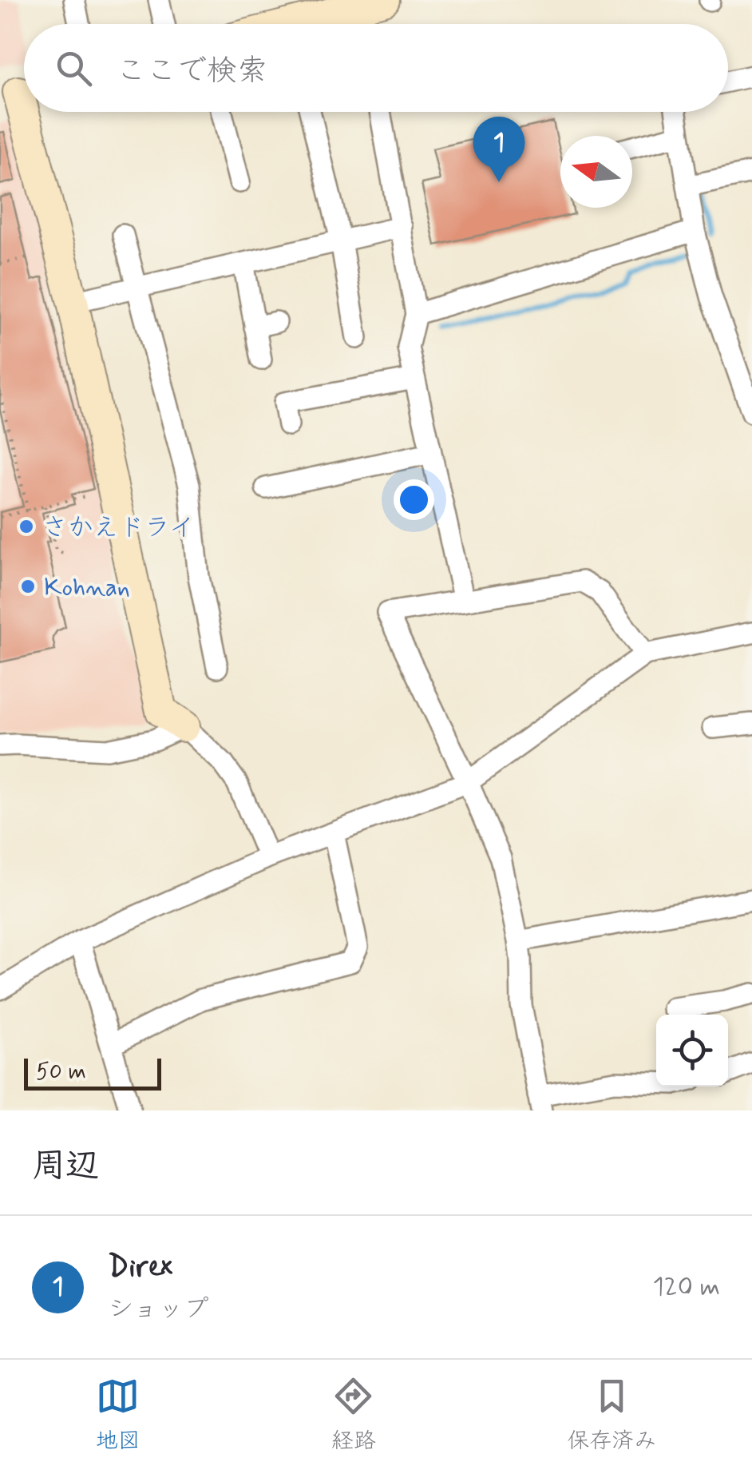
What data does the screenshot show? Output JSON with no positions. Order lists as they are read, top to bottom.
{
  "places": ["さかえドライ", "Kohnan"],
  "scale_bar": "50 m",
  "north": "left",
  "page": {
    "search": "ここで検索",
    "pins": "1",
    "scale": "50 m",
    "heading": "周辺",
    "list": [
      {
        "mark": "1",
        "name": "Direx",
        "note": "ショップ",
        "value": "120 m"
      }
    ],
    "nav": ["地図", "経路", "保存済み"]
  }
}
